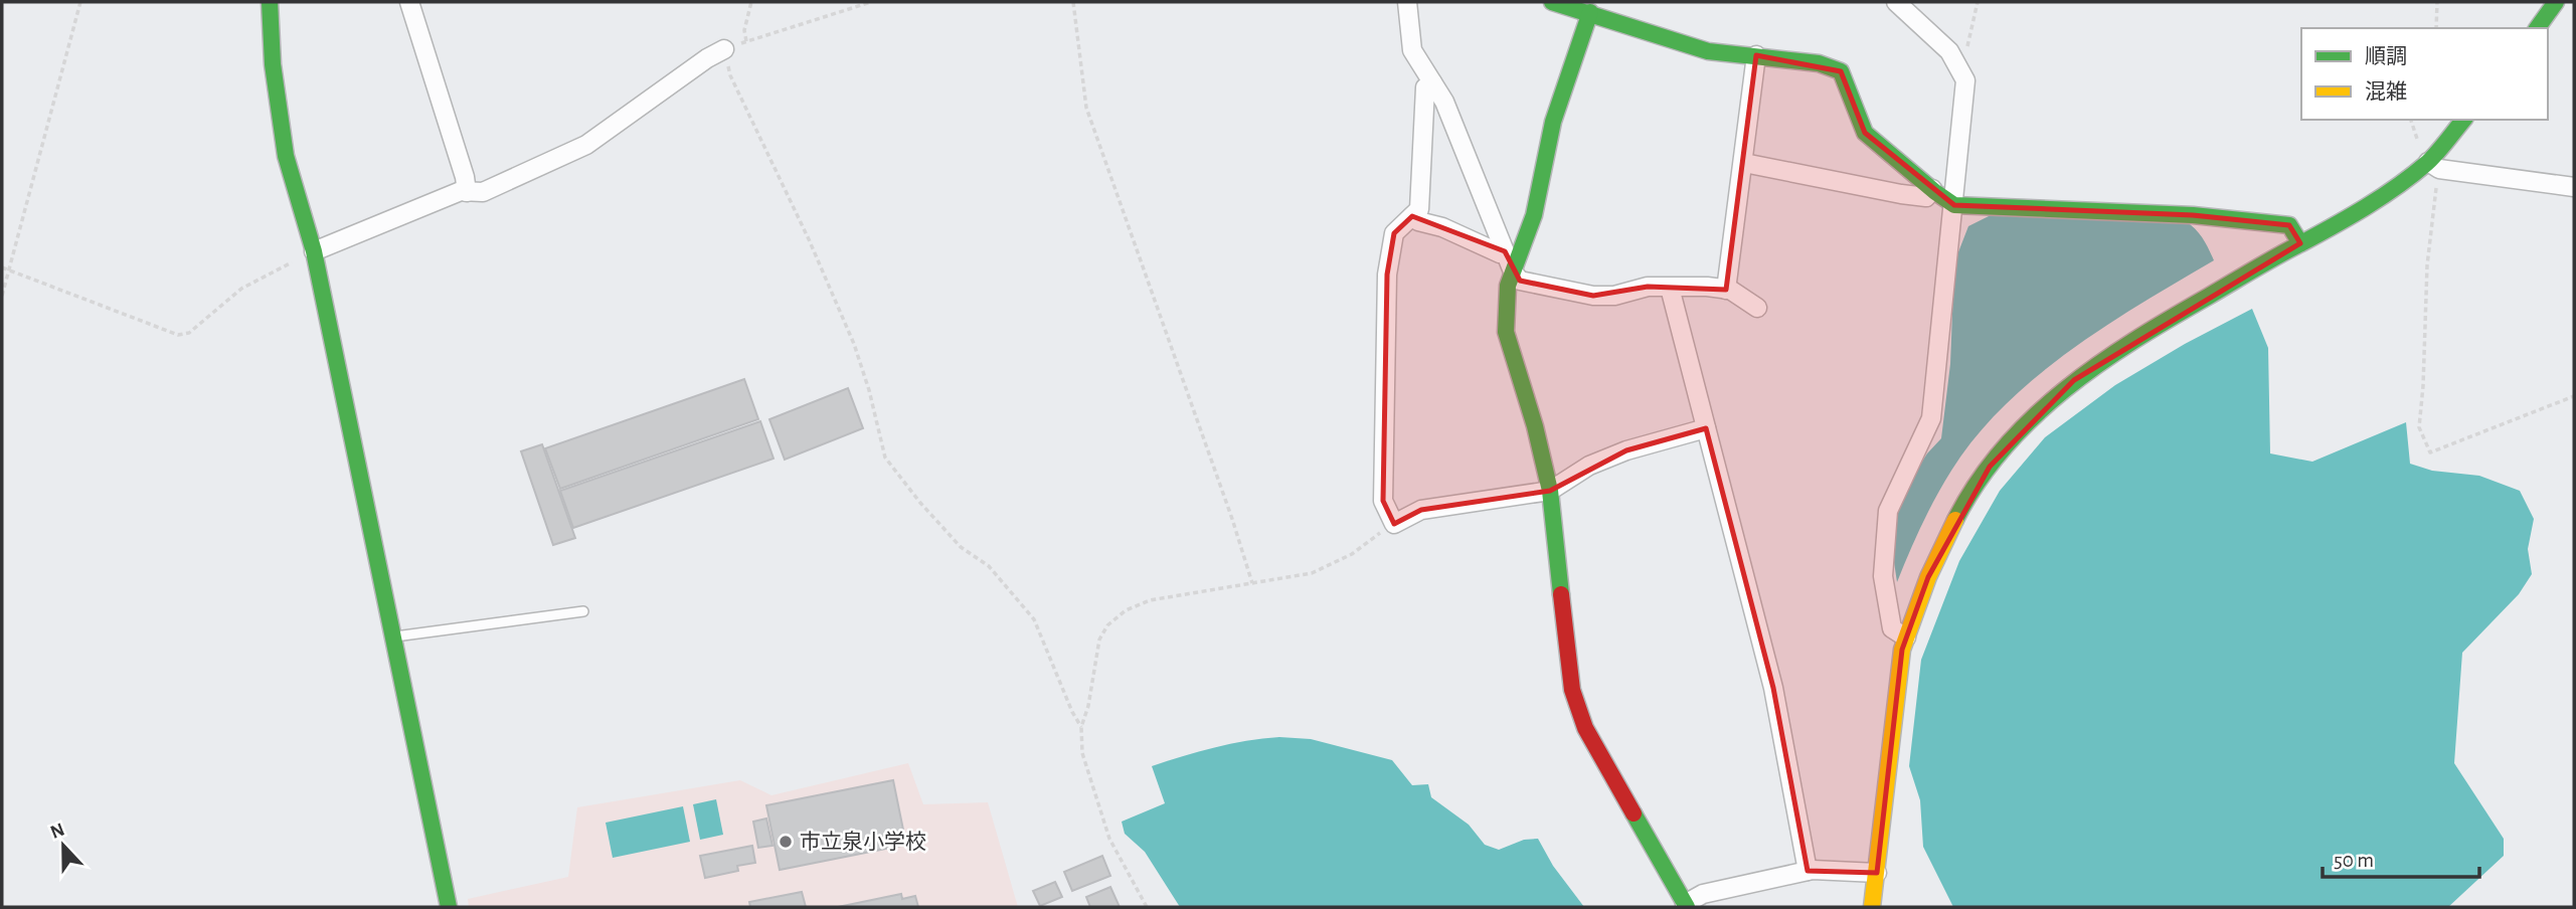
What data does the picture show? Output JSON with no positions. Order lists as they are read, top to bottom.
{
  "places": ["市立泉小学校"],
  "legend": ["順調", "混雑"],
  "scale_bar": "50 m",
  "north": "top"
}
